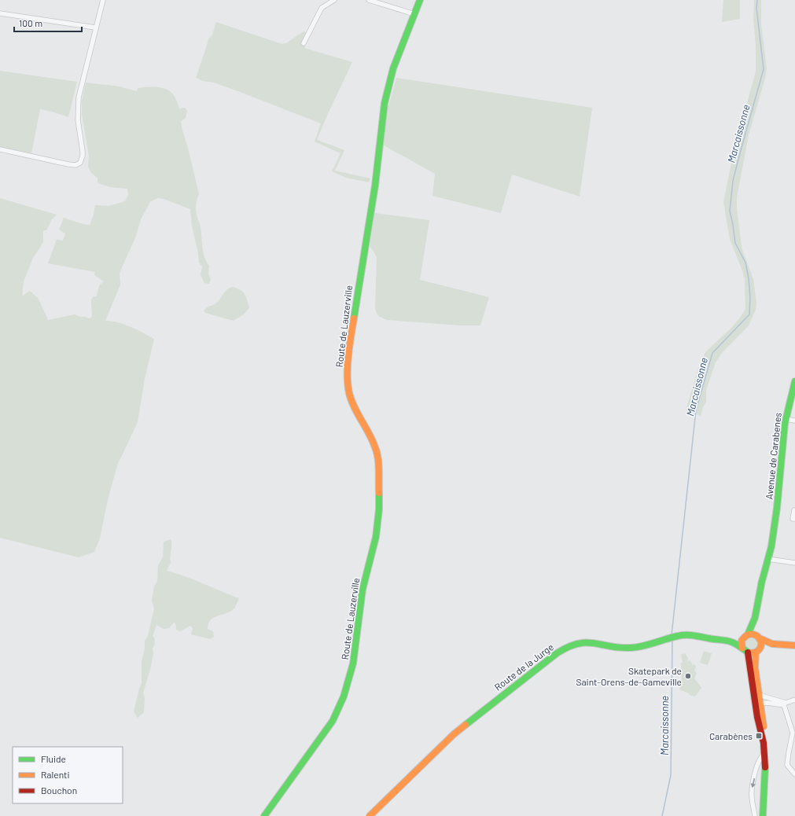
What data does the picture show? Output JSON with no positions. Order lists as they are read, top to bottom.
{
  "streets": {
    "street": ["Route de Lauzerville", "Avenue de Carabenes", "Route de la Jurge"]
  },
  "crossings": [
    ["Avenue de Carabenes", "Route de la Jurge"]
  ],
  "water": ["Marcaissonne"],
  "places": {
    "other": ["Skatepark de Saint-Orens-de-Gameville"],
    "transit": ["Carabènes"]
  },
  "legend": ["Fluide", "Ralenti", "Bouchon"],
  "scale_bar": "100 m"
}
